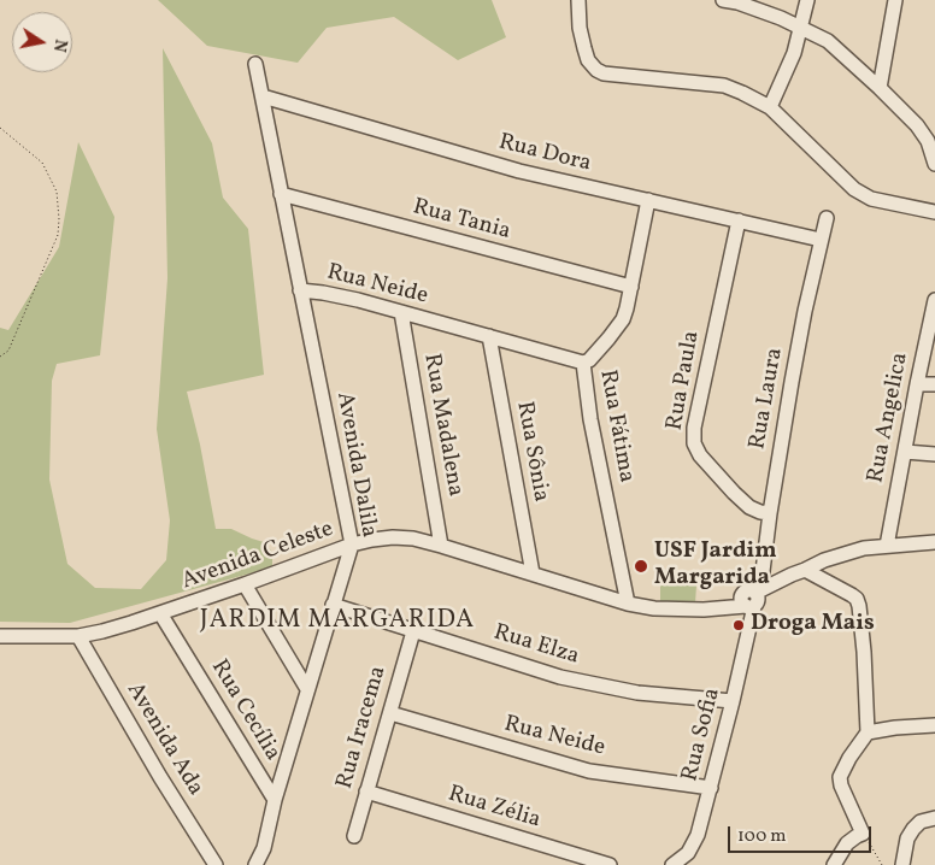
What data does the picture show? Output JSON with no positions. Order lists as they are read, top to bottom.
{
  "streets": {
    "street": [
      "Rua Dora",
      "Rua Tania",
      "Rua Neide",
      "Rua Paula",
      "Rua Laura",
      "Rua Angelica",
      "Rua Madalena",
      "Rua Fátima",
      "Rua Sônia",
      "Avenida Dalila",
      "Avenida Celeste",
      "Rua Elza",
      "Rua Cecília",
      "Rua Iracema",
      "Rua Sofia",
      "Avenida Ada",
      "Rua Zélia"
    ]
  },
  "crossings": [
    ["Rua Dora", "Rua Paula"],
    ["Rua Dora", "Rua Laura"],
    ["Rua Dora", "Rua Fátima"],
    ["Rua Dora", "Avenida Dalila"],
    ["Rua Tania", "Rua Fátima"],
    ["Rua Tania", "Avenida Dalila"],
    ["Rua Neide", "Rua Madalena"],
    ["Rua Neide", "Rua Fátima"],
    ["Rua Neide", "Rua Sônia"],
    ["Rua Neide", "Avenida Dalila"],
    ["Rua Neide", "Rua Iracema"],
    ["Rua Neide", "Rua Sofia"],
    ["Rua Paula", "Rua Laura"],
    ["Rua Laura", "Avenida Celeste"],
    ["Rua Laura", "Rua Sofia"],
    ["Rua Madalena", "Avenida Celeste"],
    ["Rua Fátima", "Avenida Celeste"],
    ["Rua Sônia", "Avenida Celeste"],
    ["Avenida Dalila", "Avenida Celeste"],
    ["Avenida Dalila", "Rua Elza"],
    ["Avenida Dalila", "Rua Cecília"],
    ["Avenida Celeste", "Rua Cecília"],
    ["Avenida Celeste", "Rua Sofia"],
    ["Avenida Celeste", "Avenida Ada"],
    ["Rua Elza", "Rua Iracema"],
    ["Rua Elza", "Rua Sofia"],
    ["Rua Iracema", "Rua Zélia"]
  ],
  "districts": ["JARDIM MARGARIDA"],
  "places": ["USF Jardim Margarida", "Droga Mais"],
  "scale_bar": "100 m",
  "north": "right"
}
